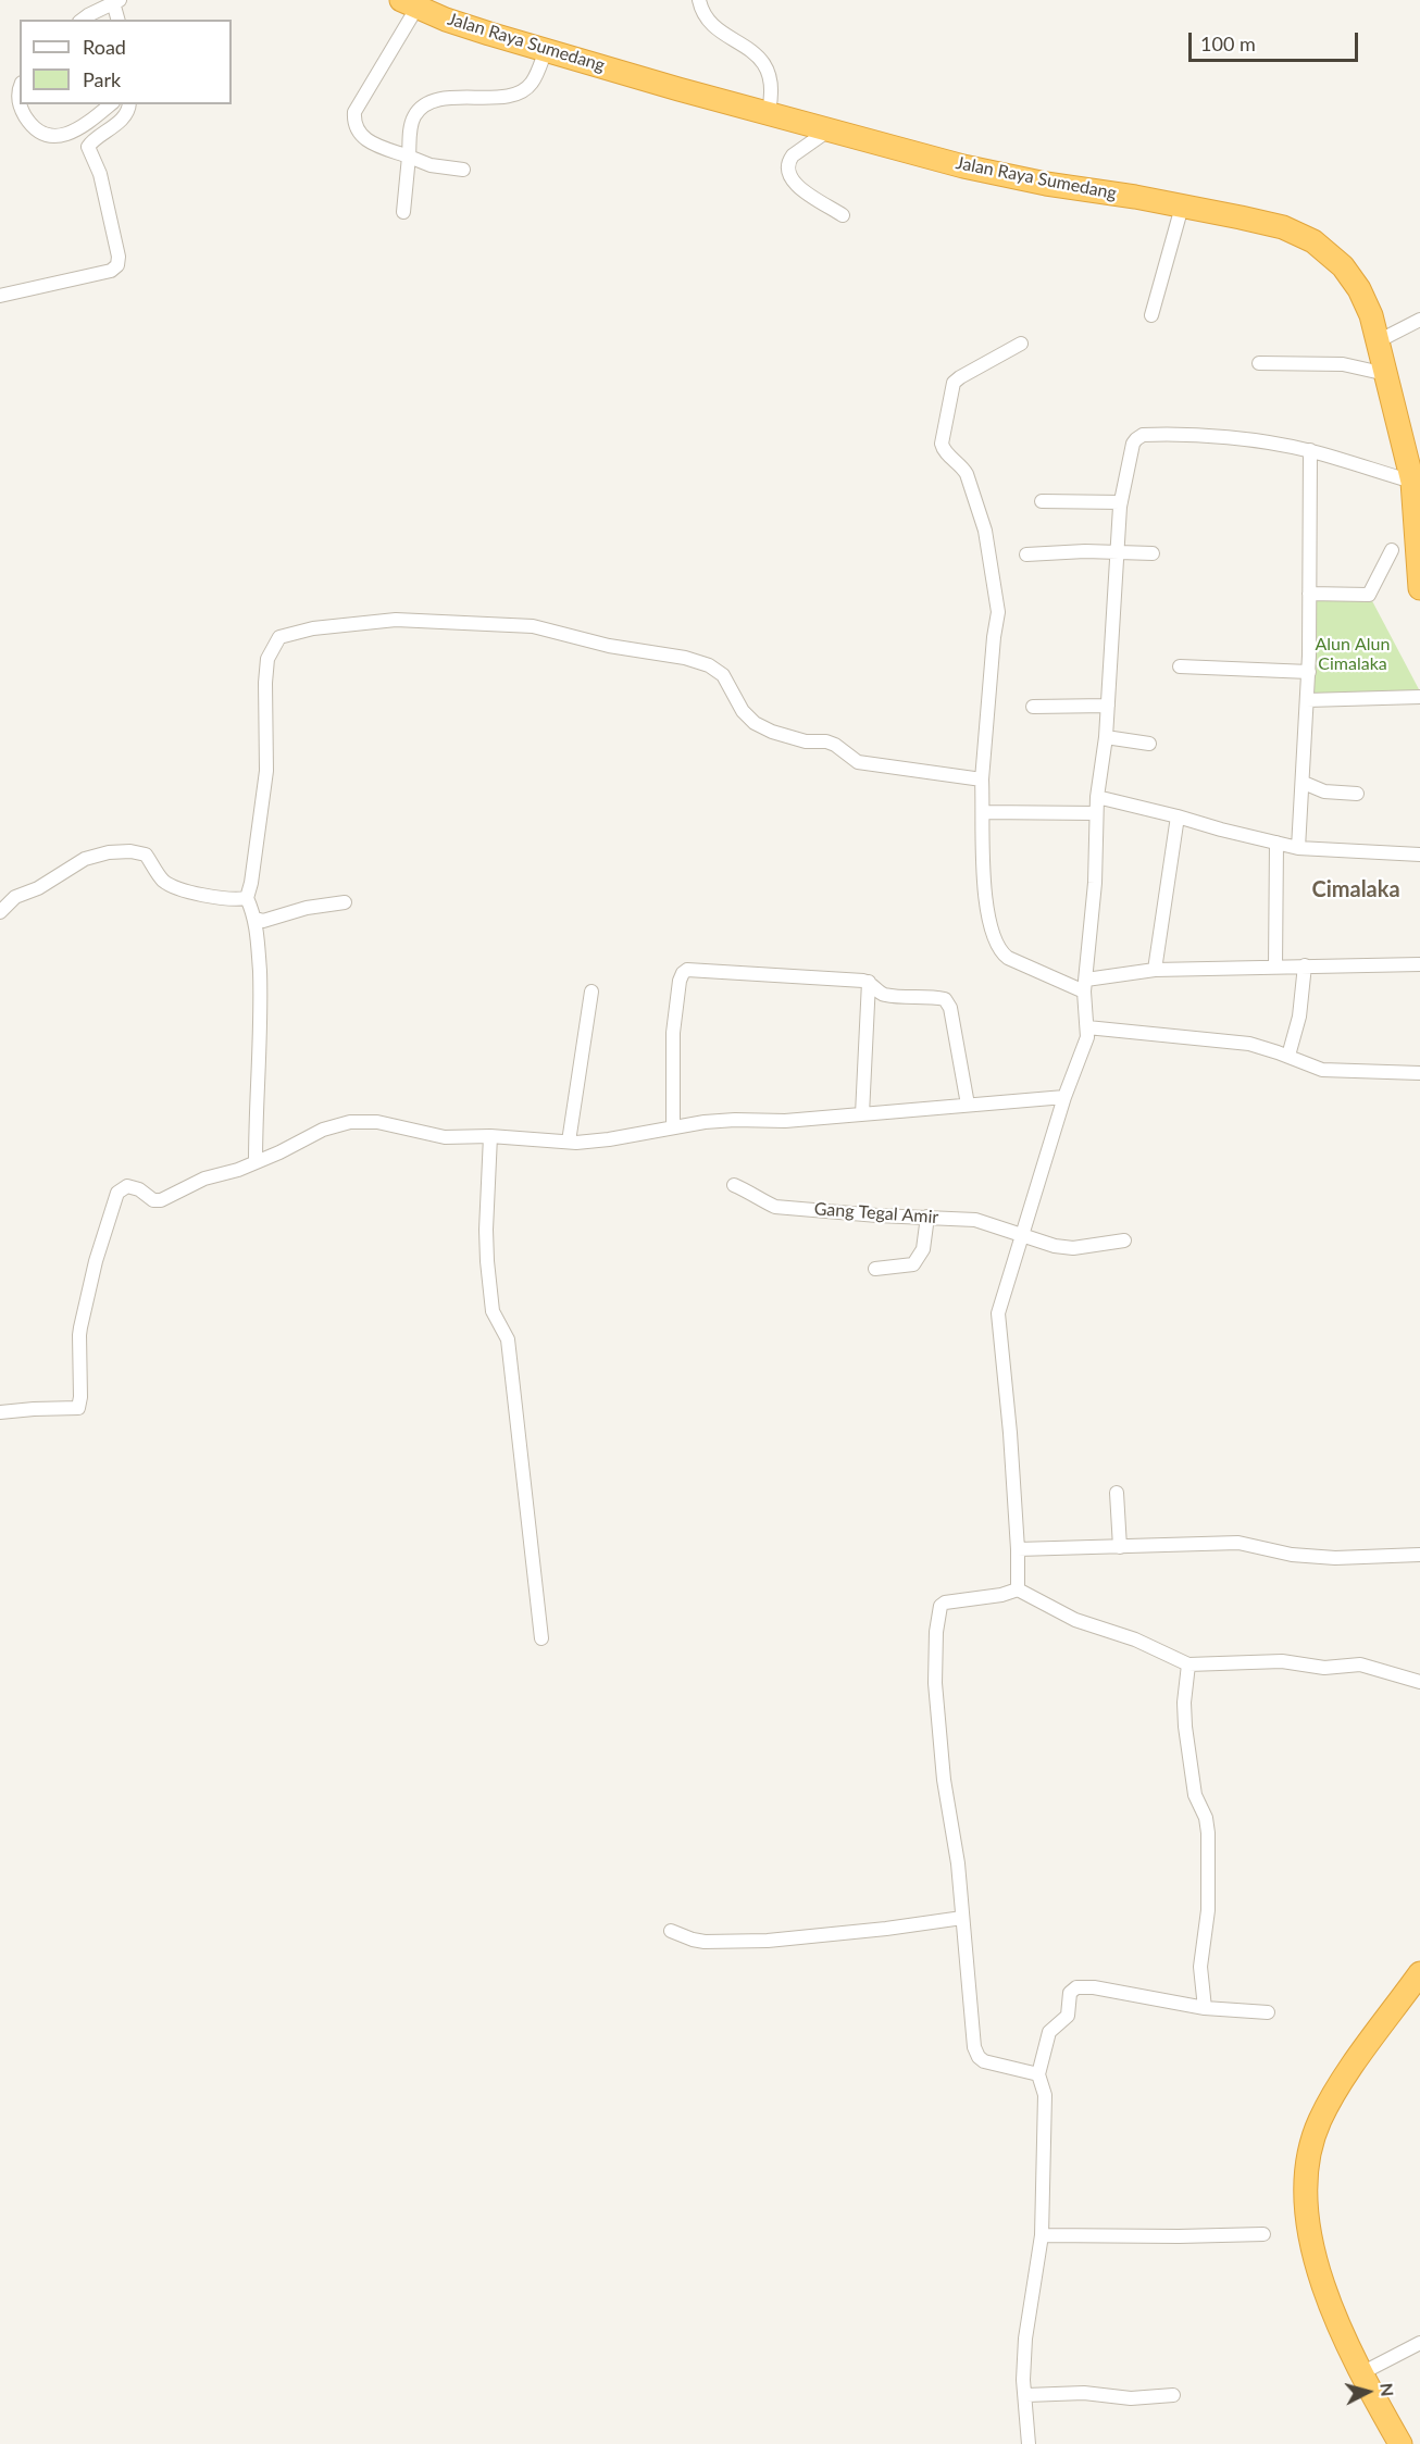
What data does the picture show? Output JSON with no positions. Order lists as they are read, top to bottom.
{
  "streets": {
    "highway": ["Jalan Raya Sumedang"],
    "street": ["Gang Tegal Amir"]
  },
  "districts": ["Cimalaka"],
  "parks": ["Alun Alun Cimalaka"],
  "legend": ["Road", "Park"],
  "scale_bar": "100 m",
  "north": "right"
}
